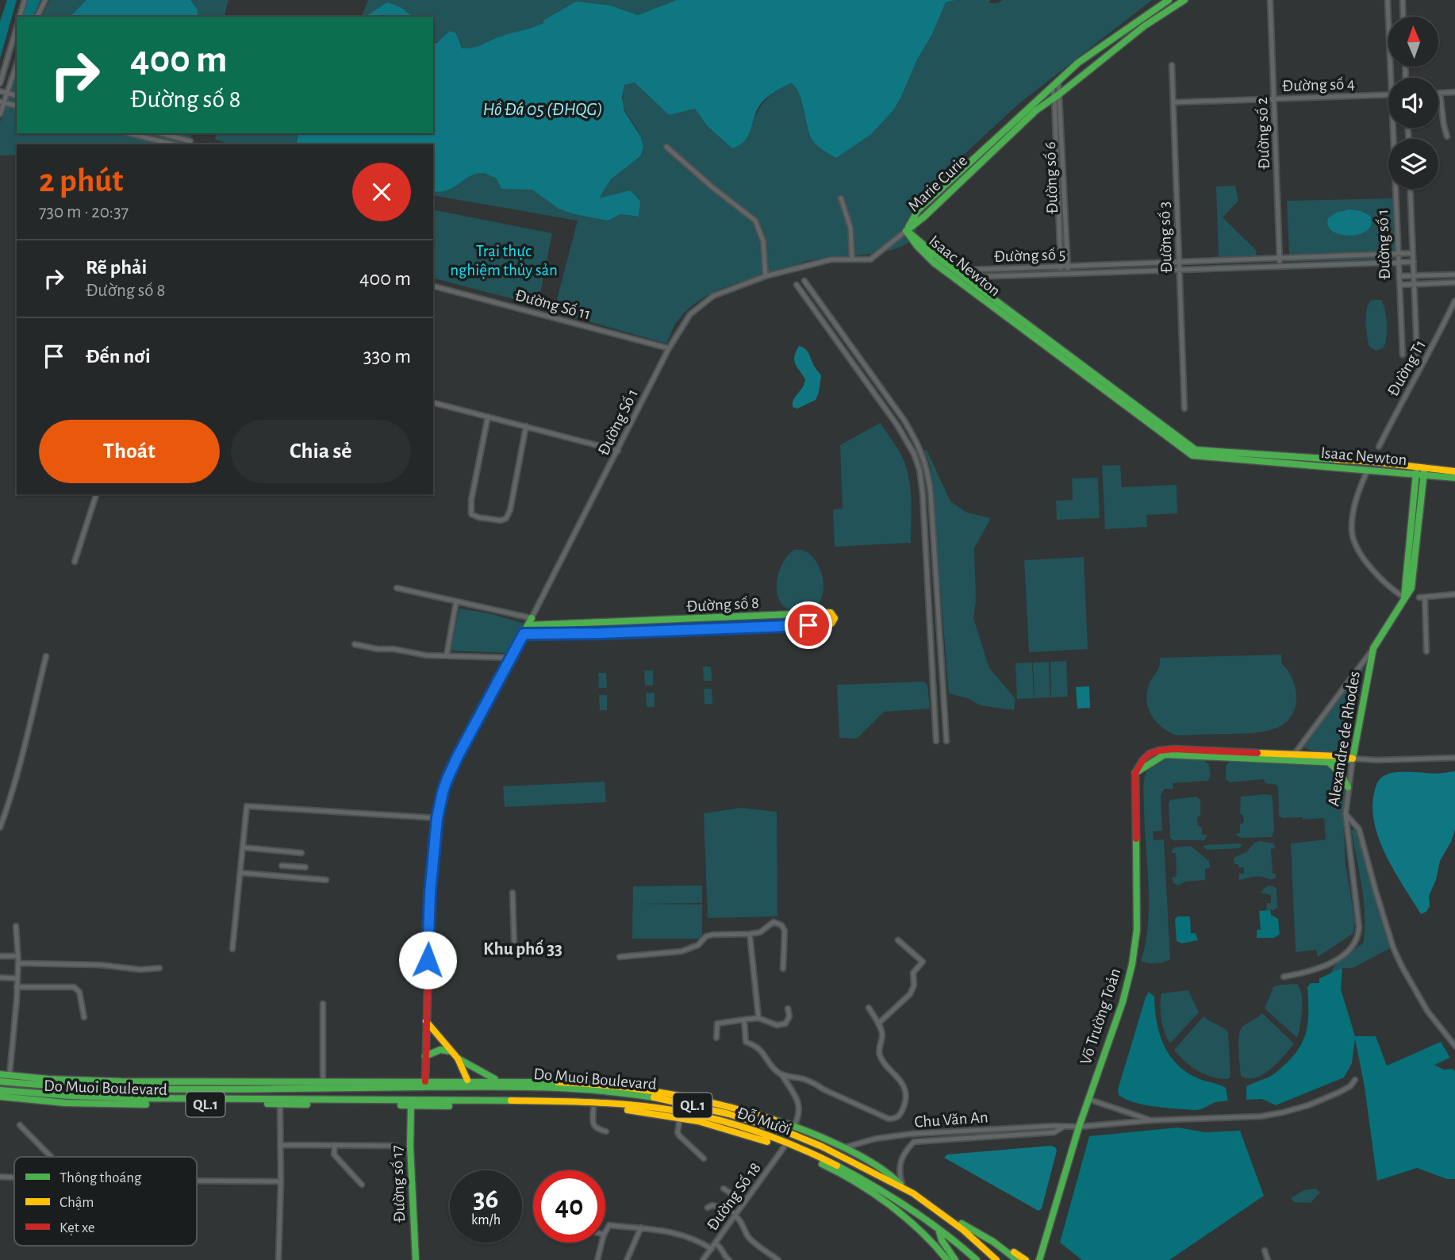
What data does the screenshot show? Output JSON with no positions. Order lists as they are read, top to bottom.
{
  "streets": {
    "main road": [
      "Marie Curie",
      "Isaac Newton",
      "Đường số 8",
      "Alexandre de Rhodes",
      "Võ Trường Toản",
      "Do Muoi Boulevard",
      "QL.1",
      "Đỗ Mười",
      "Đường số 17"
    ],
    "street": [
      "Đường số 4",
      "Đường số 2",
      "Đường số 6",
      "Đường số 3",
      "Đường số 1",
      "Đường số 5",
      "Đường Số 11",
      "Đường T1",
      "Đường Số 1",
      "Chu Văn An",
      "Đường Số 18"
    ]
  },
  "crossings": [
    ["Đường số 4", "Đường số 2"],
    ["Đường số 4", "Đường số 3"],
    ["Đường số 2", "Đường số 5"],
    ["Đường số 6", "Marie Curie"],
    ["Đường số 6", "Đường số 5"],
    ["Marie Curie", "Isaac Newton"],
    ["Đường số 3", "Đường số 5"],
    ["Đường số 1", "Đường số 5"],
    ["Isaac Newton", "Alexandre de Rhodes"],
    ["Đường Số 11", "Đường Số 1"],
    ["Alexandre de Rhodes", "Võ Trường Toản"],
    ["Võ Trường Toản", "Chu Văn An"],
    ["Do Muoi Boulevard", "QL.1"],
    ["Do Muoi Boulevard", "Chu Văn An"],
    ["Do Muoi Boulevard", "Đỗ Mười"],
    ["Do Muoi Boulevard", "Đường số 17"],
    ["QL.1", "Chu Văn An"],
    ["QL.1", "Đường số 17"],
    ["Đỗ Mười", "Đường số 17"],
    ["Đỗ Mười", "Đường Số 18"]
  ],
  "districts": ["Khu phố 33"],
  "water": ["Hồ Đá 05 (ĐHQG)"],
  "parks": ["Trại thực nghiệm thủy sản"],
  "legend": ["Thông thoáng", "Chậm", "Kẹt xe"],
  "north": "top",
  "page": {
    "turn": ["400 m", "Đường số 8"],
    "heading": ["2 phút", "730 m · 20:37"],
    "list": [
      {
        "name": "Rẽ phải",
        "note": "Đường số 8",
        "value": "400 m"
      },
      {
        "name": "Đến nơi",
        "value": "330 m"
      }
    ],
    "buttons": ["Thoát", "Chia sẻ"],
    "speed": "36 km/h",
    "limit": "40"
  }
}
